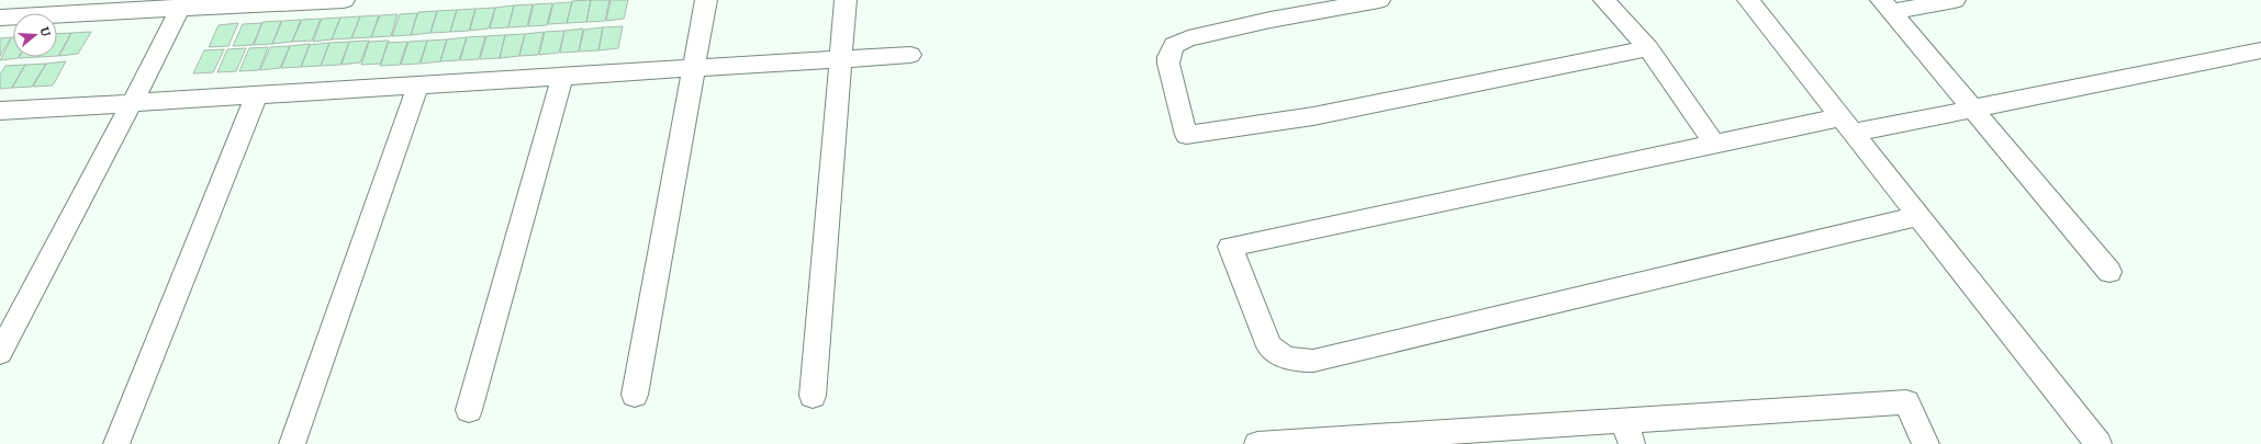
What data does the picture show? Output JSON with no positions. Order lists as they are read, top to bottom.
{
  "north": "right"
}
